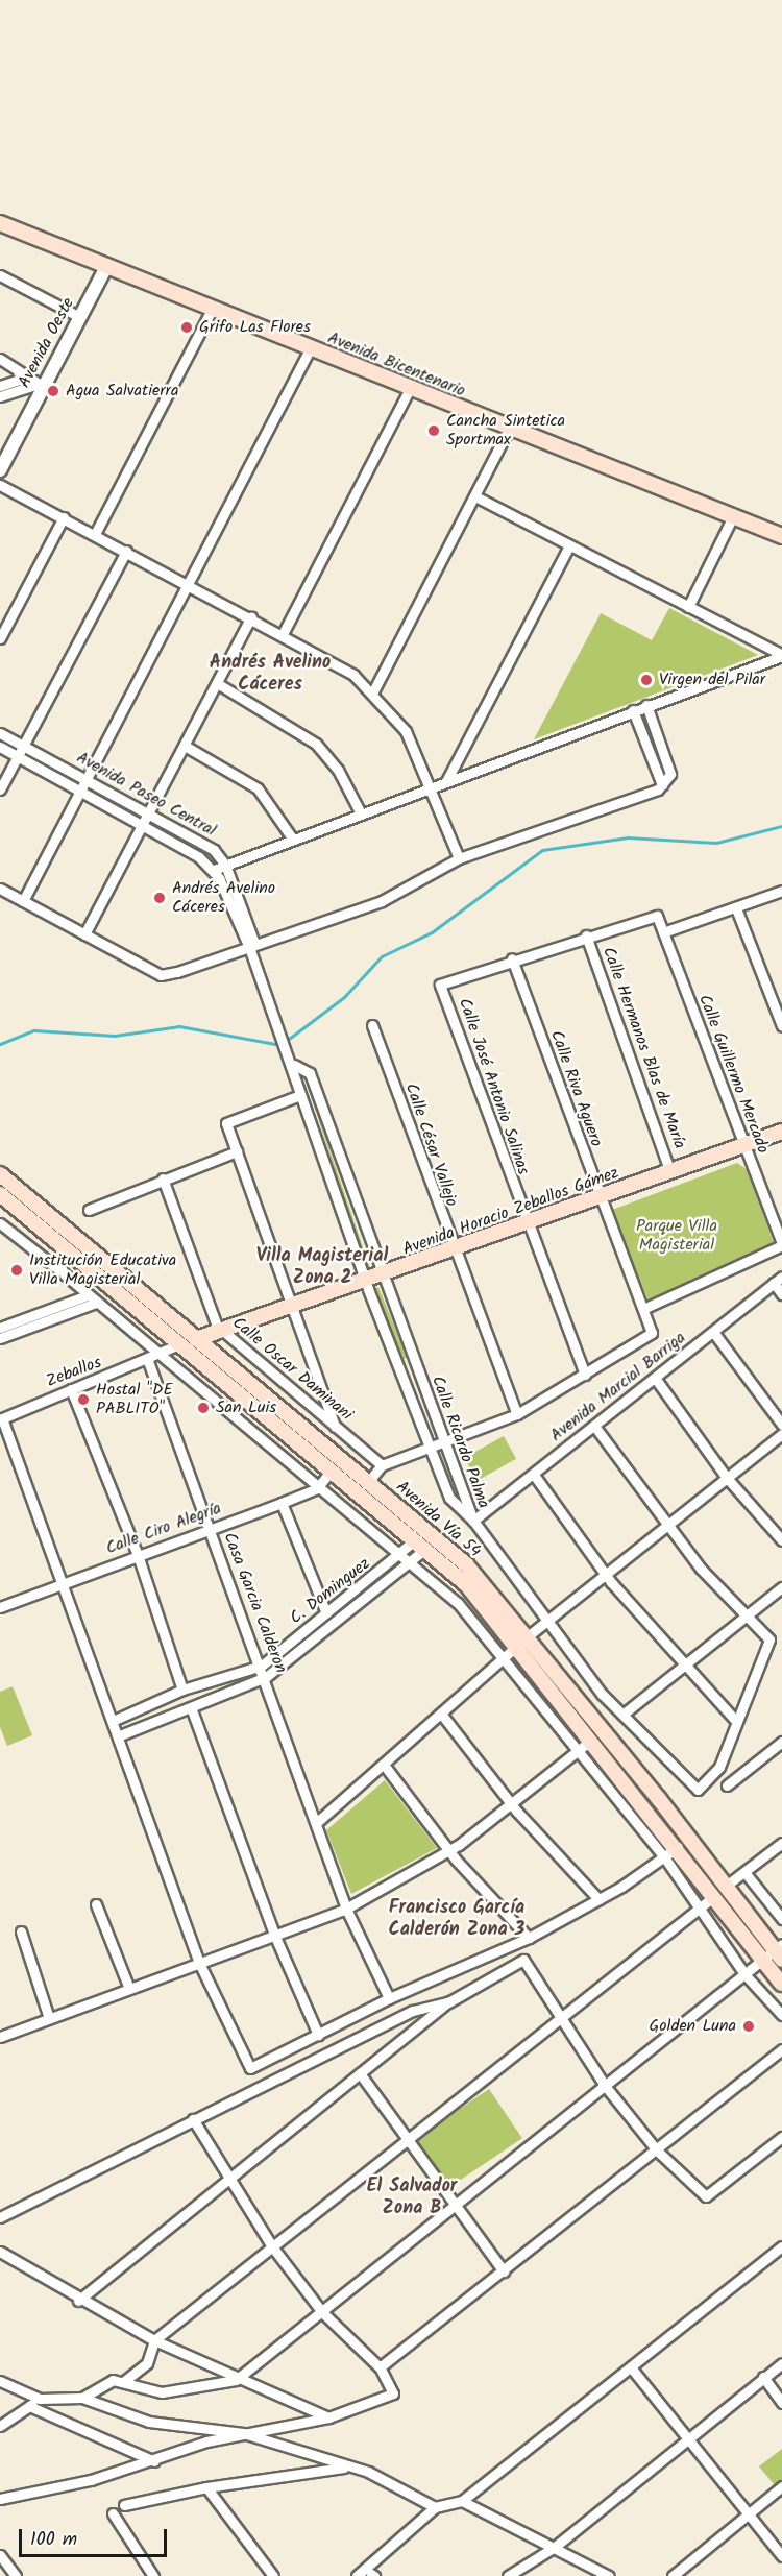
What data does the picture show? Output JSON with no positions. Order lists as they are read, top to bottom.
{
  "streets": {
    "main road": ["Avenida Bicentenario", "Avenida Horacio Zeballos Gámez", "Avenida Vía 54"],
    "street": [
      "Avenida Oeste",
      "Avenida Paseo Central",
      "Calle Hermanos Blas de María",
      "Calle Guillermo Mercado",
      "Calle José Antonio Salinas",
      "Calle Riva Aguero",
      "Calle César Vallejo",
      "Calle Oscar Daminani",
      "Zeballos",
      "Avenida Marcial Barriga",
      "Calle Ricardo Palma",
      "Calle Ciro Alegría",
      "C. Dominguez",
      "Casa Garcia Calderon"
    ]
  },
  "crossings": [
    ["Avenida Oeste", "Avenida Bicentenario"],
    ["Calle Hermanos Blas de María", "Calle Guillermo Mercado"],
    ["Calle Hermanos Blas de María", "Avenida Horacio Zeballos Gámez"],
    ["Calle Guillermo Mercado", "Avenida Horacio Zeballos Gámez"],
    ["Calle José Antonio Salinas", "Calle Riva Aguero"],
    ["Calle José Antonio Salinas", "Avenida Horacio Zeballos Gámez"],
    ["Calle Riva Aguero", "Avenida Horacio Zeballos Gámez"],
    ["Calle César Vallejo", "Avenida Horacio Zeballos Gámez"],
    ["Avenida Horacio Zeballos Gámez", "Calle Oscar Daminani"],
    ["Avenida Horacio Zeballos Gámez", "Zeballos"],
    ["Avenida Horacio Zeballos Gámez", "Calle Ricardo Palma"],
    ["Avenida Horacio Zeballos Gámez", "Avenida Vía 54"],
    ["Zeballos", "Avenida Vía 54"],
    ["Zeballos", "Casa Garcia Calderon"],
    ["Avenida Marcial Barriga", "Calle Ricardo Palma"],
    ["Avenida Vía 54", "C. Dominguez"],
    ["Calle Ciro Alegría", "Casa Garcia Calderon"],
    ["C. Dominguez", "Casa Garcia Calderon"]
  ],
  "districts": [
    "Andrés Avelino Cáceres",
    "Villa Magisterial Zona 2",
    "Francisco García Calderón Zona 3",
    "El Salvador Zona B"
  ],
  "parks": ["Parque Villa Magisterial"],
  "places": [
    "Grifo Las Flores",
    "Agua Salvatierra",
    "Cancha Sintetica Sportmax",
    "Virgen del Pilar",
    "Andrés Avelino Cáceres",
    "Institución Educativa Villa Magisterial",
    "Hostal \"DE PABLITO\"",
    "San Luis",
    "Golden Luna"
  ],
  "scale_bar": "100 m"
}
